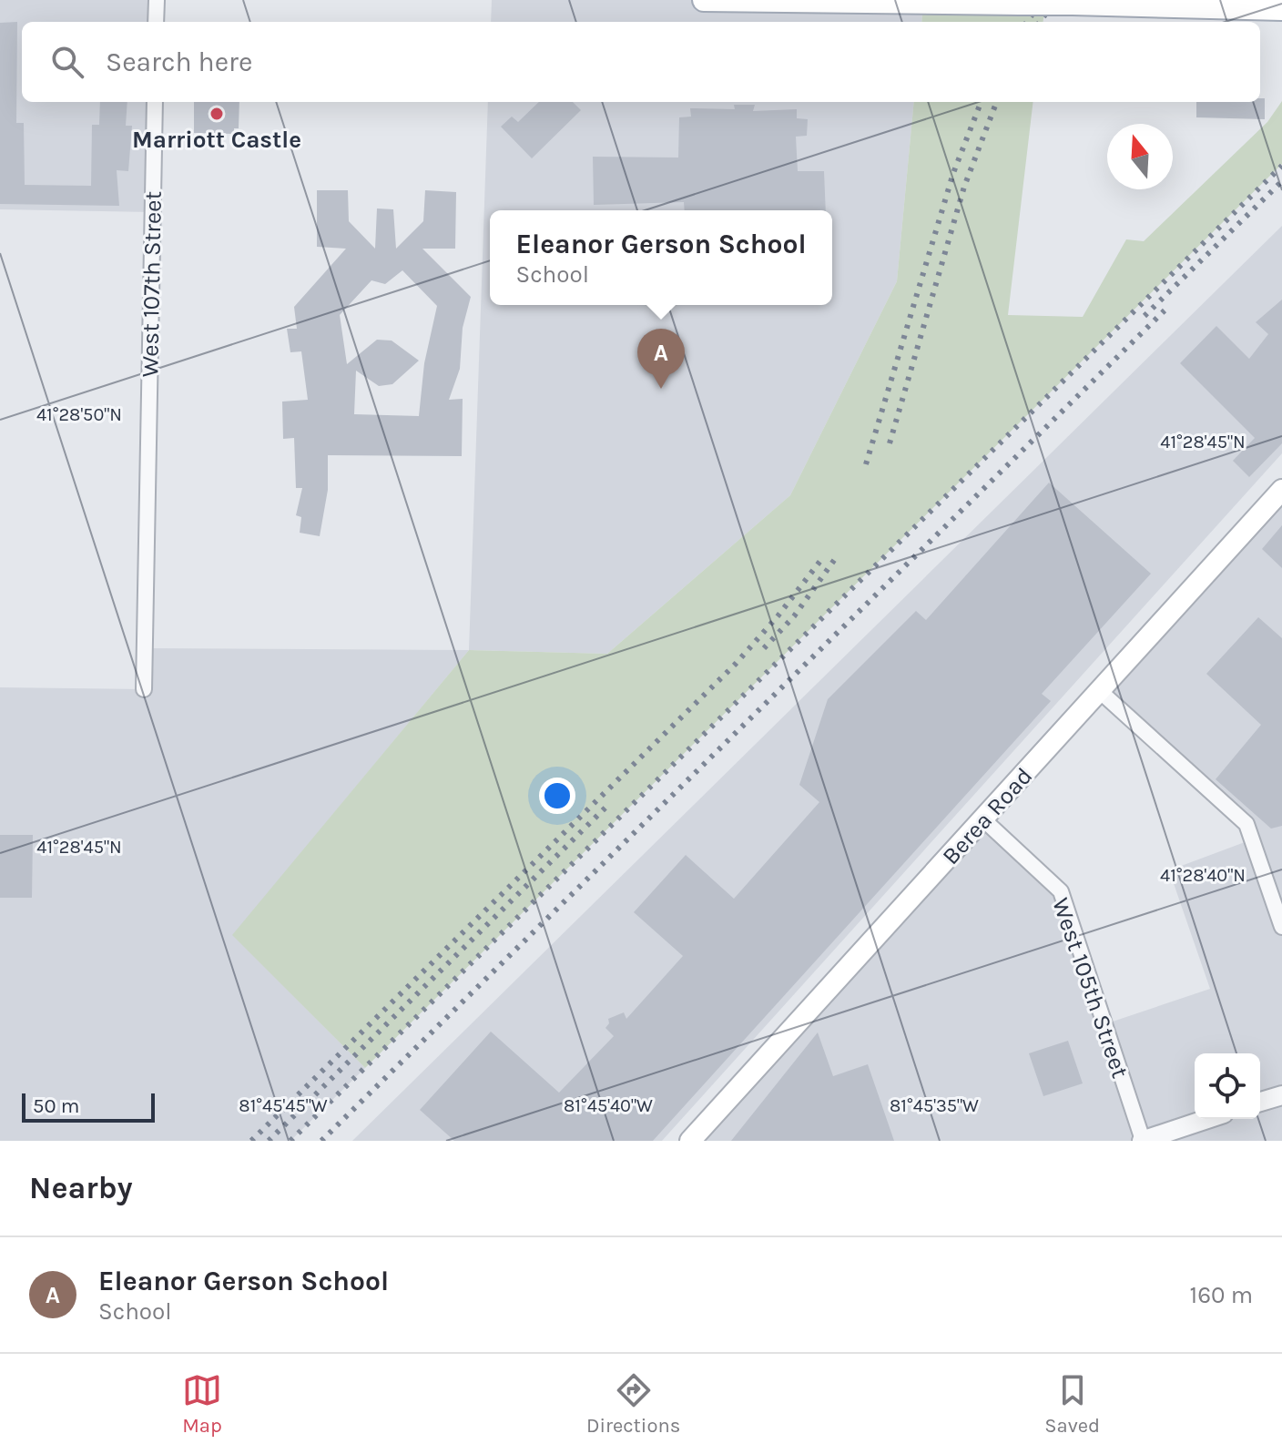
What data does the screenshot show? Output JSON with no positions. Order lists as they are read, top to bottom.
{
  "streets": {
    "main road": ["Berea Road"],
    "street": ["West 107th Street", "West 105th Street"]
  },
  "crossings": [
    ["Berea Road", "West 105th Street"]
  ],
  "places": ["Marriott Castle"],
  "scale_bar": "50 m",
  "north": "top",
  "page": {
    "search": "Search here",
    "popup": ["Eleanor Gerson School", "School"],
    "pins": "A",
    "scale": "50 m",
    "heading": "Nearby",
    "list": [
      {
        "mark": "A",
        "name": "Eleanor Gerson School",
        "note": "School",
        "value": "160 m"
      }
    ],
    "nav": ["Map", "Directions", "Saved"]
  },
  "coordinates": [
    "41°28'50\"N",
    "41°28'45\"N",
    "41°28'40\"N",
    "81°45'45\"W",
    "81°45'40\"W",
    "81°45'35\"W"
  ]
}
